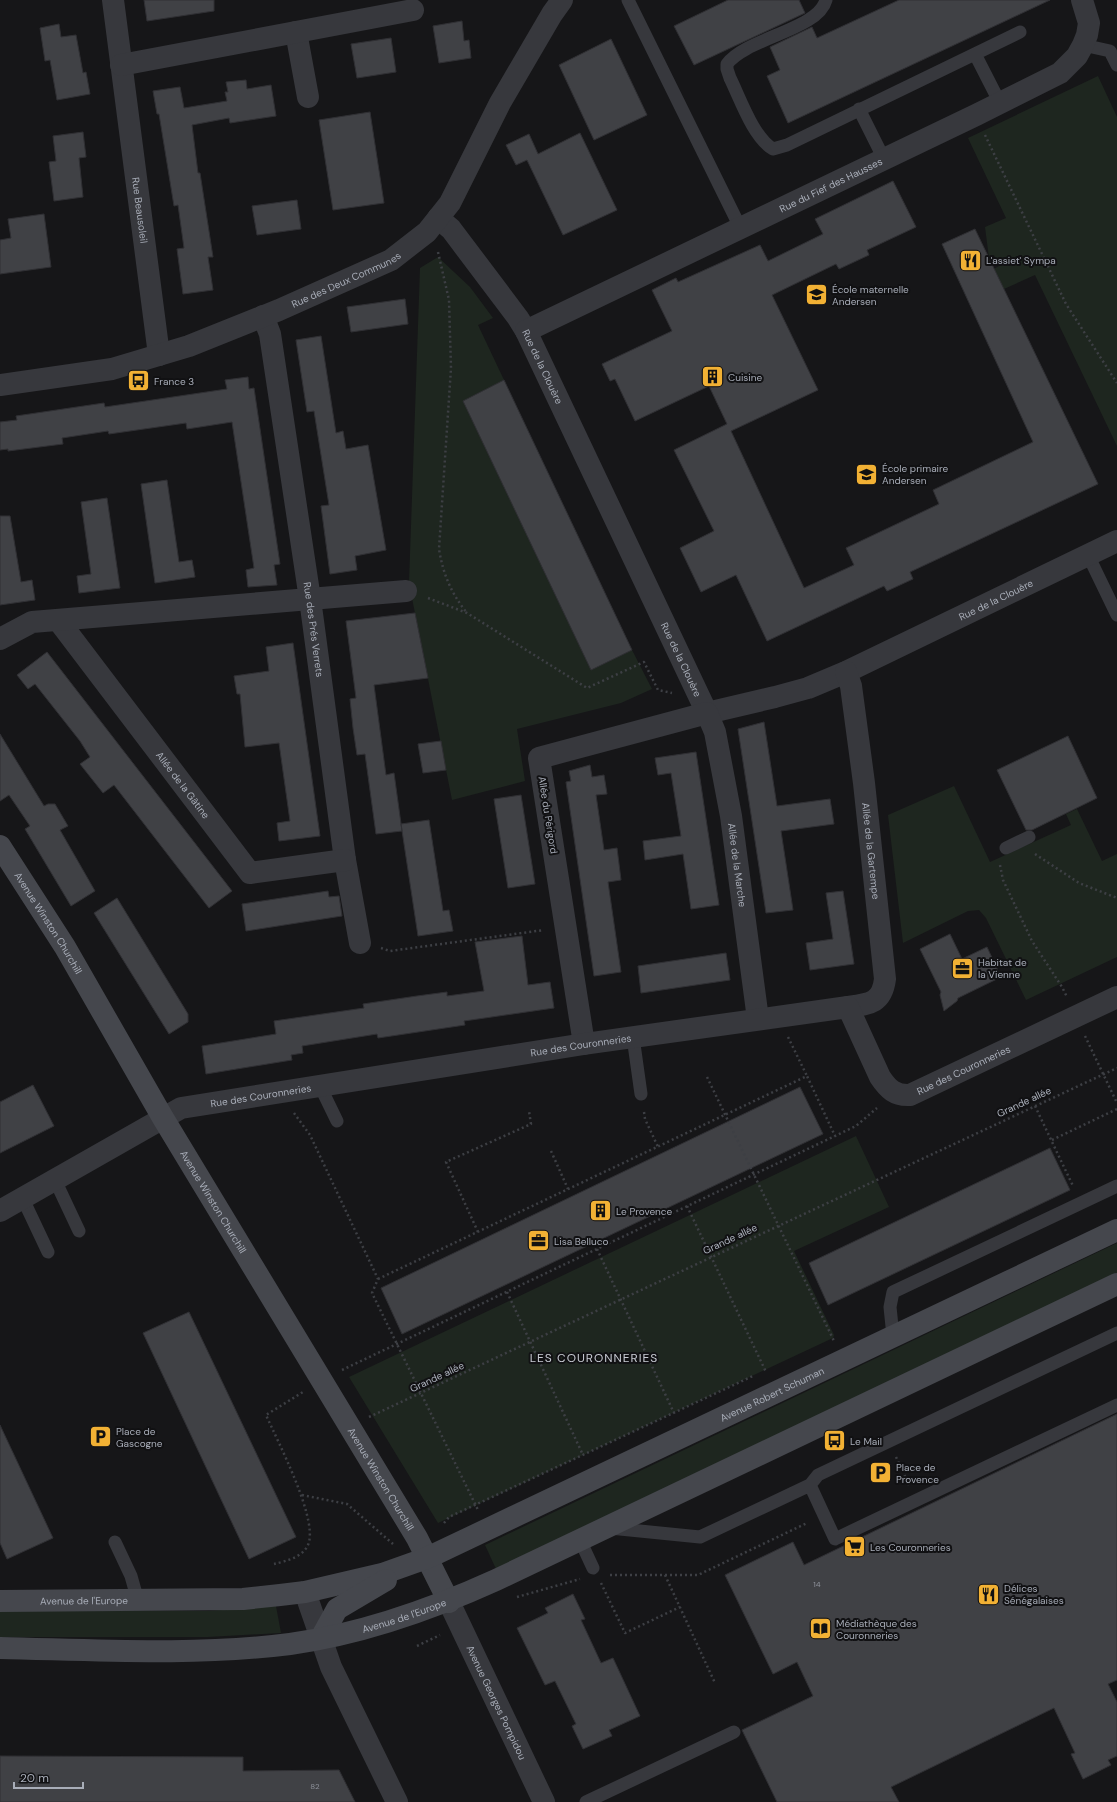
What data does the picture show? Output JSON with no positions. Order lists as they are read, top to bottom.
{
  "streets": {
    "main road": ["Avenue Winston Churchill", "Avenue Robert Schuman", "Avenue de l'Europe"],
    "street": [
      "Rue du Fief des Hausses",
      "Rue Beausoleil",
      "Rue des Deux Communes",
      "Rue de la Clouère",
      "Rue des Prés Verrets",
      "Allée de la Gâtine",
      "Allée du Périgord",
      "Allée de la Gartempe",
      "Allée de la Marche",
      "Rue des Couronneries",
      "Avenue Georges Pompidou"
    ],
    "path": ["Grande allée"]
  },
  "crossings": [
    ["Rue du Fief des Hausses", "Rue de la Clouère"],
    ["Rue Beausoleil", "Rue des Deux Communes"],
    ["Rue des Deux Communes", "Rue de la Clouère"],
    ["Rue des Deux Communes", "Rue des Prés Verrets"],
    ["Rue de la Clouère", "Allée du Périgord"],
    ["Rue de la Clouère", "Allée de la Gartempe"],
    ["Rue de la Clouère", "Allée de la Marche"],
    ["Rue des Prés Verrets", "Allée de la Gâtine"],
    ["Allée du Périgord", "Allée de la Marche"],
    ["Allée du Périgord", "Rue des Couronneries"],
    ["Allée de la Gartempe", "Rue des Couronneries"],
    ["Allée de la Marche", "Rue des Couronneries"],
    ["Avenue Winston Churchill", "Rue des Couronneries"],
    ["Avenue Winston Churchill", "Grande allée"],
    ["Avenue Winston Churchill", "Avenue Robert Schuman"],
    ["Avenue Winston Churchill", "Avenue de l'Europe"],
    ["Avenue Robert Schuman", "Avenue de l'Europe"],
    ["Avenue de l'Europe", "Avenue Georges Pompidou"]
  ],
  "districts": ["LES COURONNERIES"],
  "places": {
    "restaurant": ["L'assiet' Sympa", "Délices Sénégalaises"],
    "school or university": ["École maternelle Andersen", "École primaire Andersen"],
    "building": ["Cuisine", "Le Provence"],
    "bus stop": ["France 3", "Le Mail"],
    "office": ["Habitat de la Vienne", "Lisa Belluco"],
    "parking": ["Place de Gascogne", "Place de Provence"],
    "supermarket": ["Les Couronneries"],
    "library": ["Médiathèque des Couronneries"]
  },
  "house_numbers": ["14", "82"],
  "scale_bar": "20 m"
}
